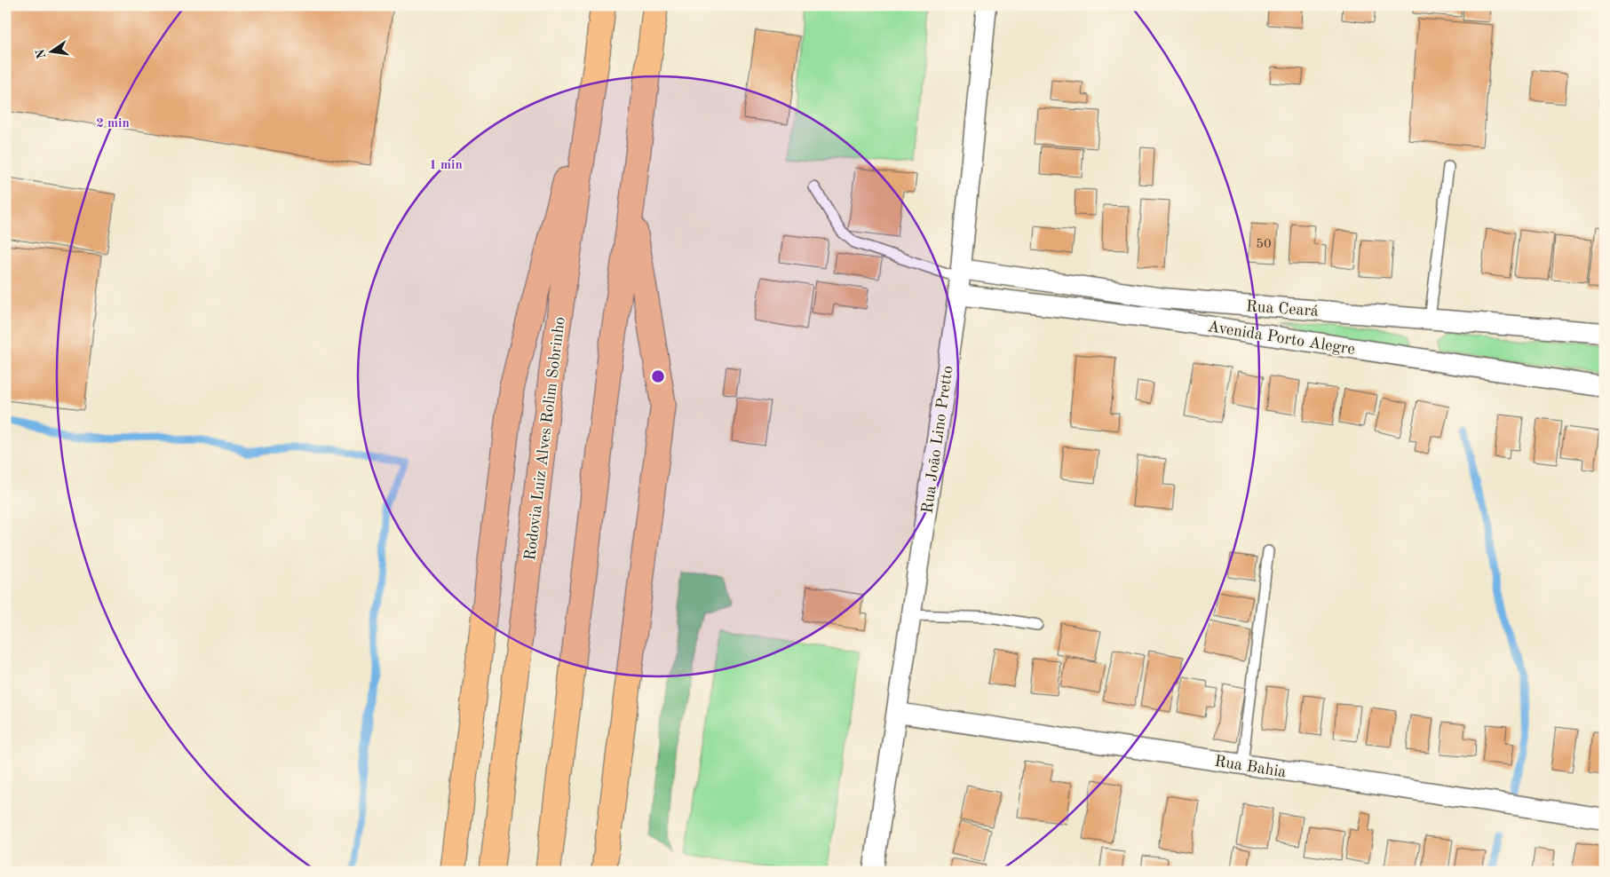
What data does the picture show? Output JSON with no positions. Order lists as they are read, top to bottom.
{
  "streets": {
    "highway": ["Rodovia Luiz Alves Rolim Sobrinho"],
    "street": [
      "Rua Ceará",
      "Avenida Porto Alegre",
      "Rua João Lino Pretto",
      "Rua Bahia"
    ]
  },
  "crossings": [
    ["Rua Ceará", "Avenida Porto Alegre"],
    ["Rua Ceará", "Rua João Lino Pretto"],
    ["Avenida Porto Alegre", "Rua João Lino Pretto"],
    ["Rua João Lino Pretto", "Rua Bahia"]
  ],
  "house_numbers": ["50"],
  "north": "left",
  "rings": ["2 min", "1 min"]
}
